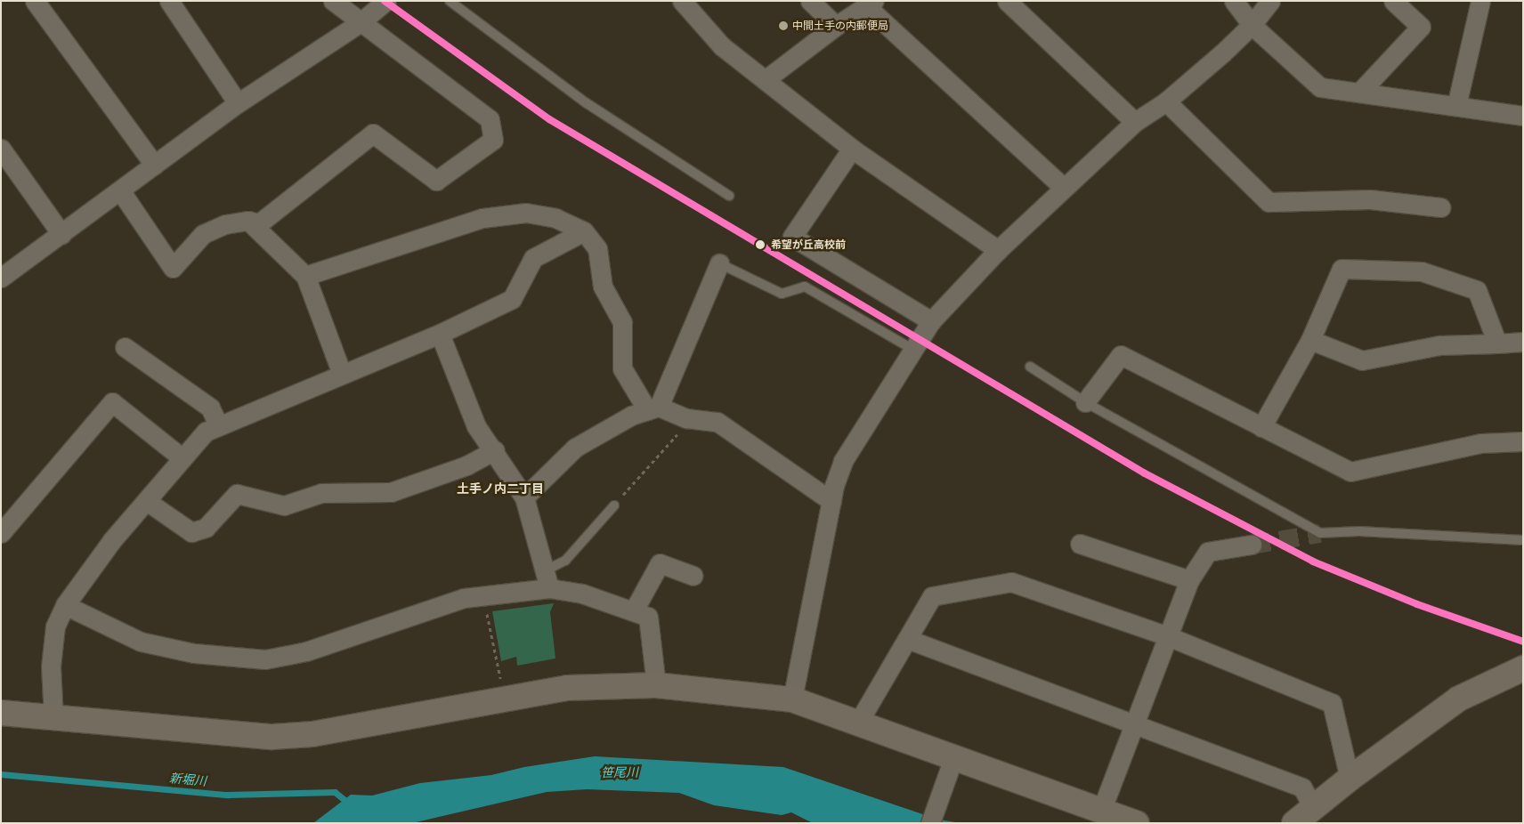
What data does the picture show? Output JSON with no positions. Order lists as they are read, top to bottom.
{
  "districts": ["土手ノ内二丁目"],
  "water": ["笹尾川", "新堀川"],
  "places": ["中間土手の内郵便局", "希望が丘高校前"]
}
